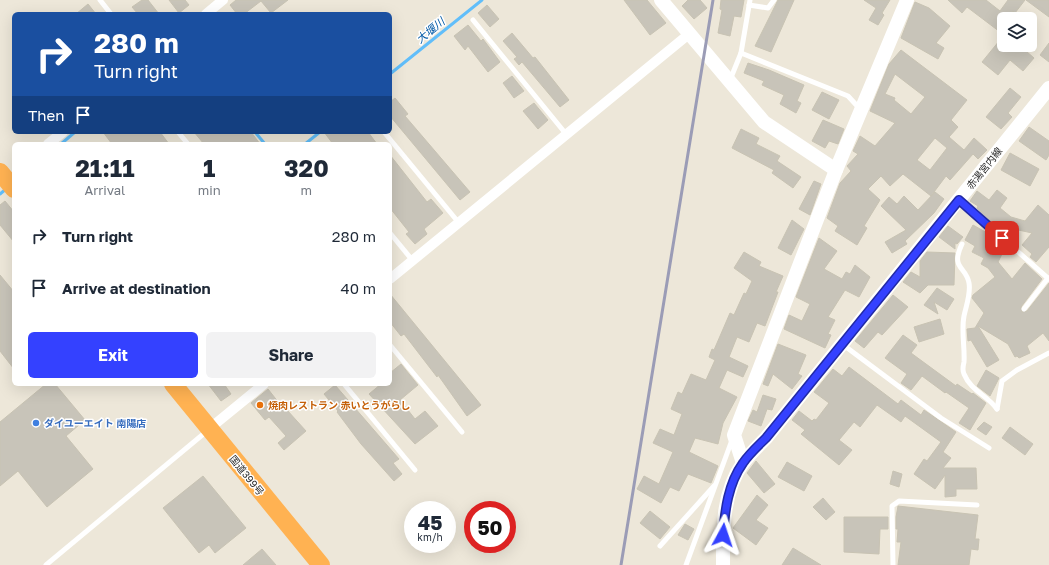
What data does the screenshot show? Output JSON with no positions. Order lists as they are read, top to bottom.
{
  "streets": {
    "highway": ["国道399号"],
    "street": ["赤湯宮内線"]
  },
  "water": ["大堰川"],
  "places": ["焼肉レストラン 赤いとうがらし", "ダイユーエイト 南陽店"],
  "page": {
    "turn": ["280 m", "Turn right"],
    "then": "Then",
    "eta": [
      "21:11",
      "Arrival",
      "1",
      "min",
      "320",
      "m"
    ],
    "list": [
      {
        "name": "Turn right",
        "value": "280 m"
      },
      {
        "name": "Arrive at destination",
        "value": "40 m"
      }
    ],
    "buttons": ["Exit", "Share"],
    "speed": "45 km/h",
    "limit": "50"
  }
}
